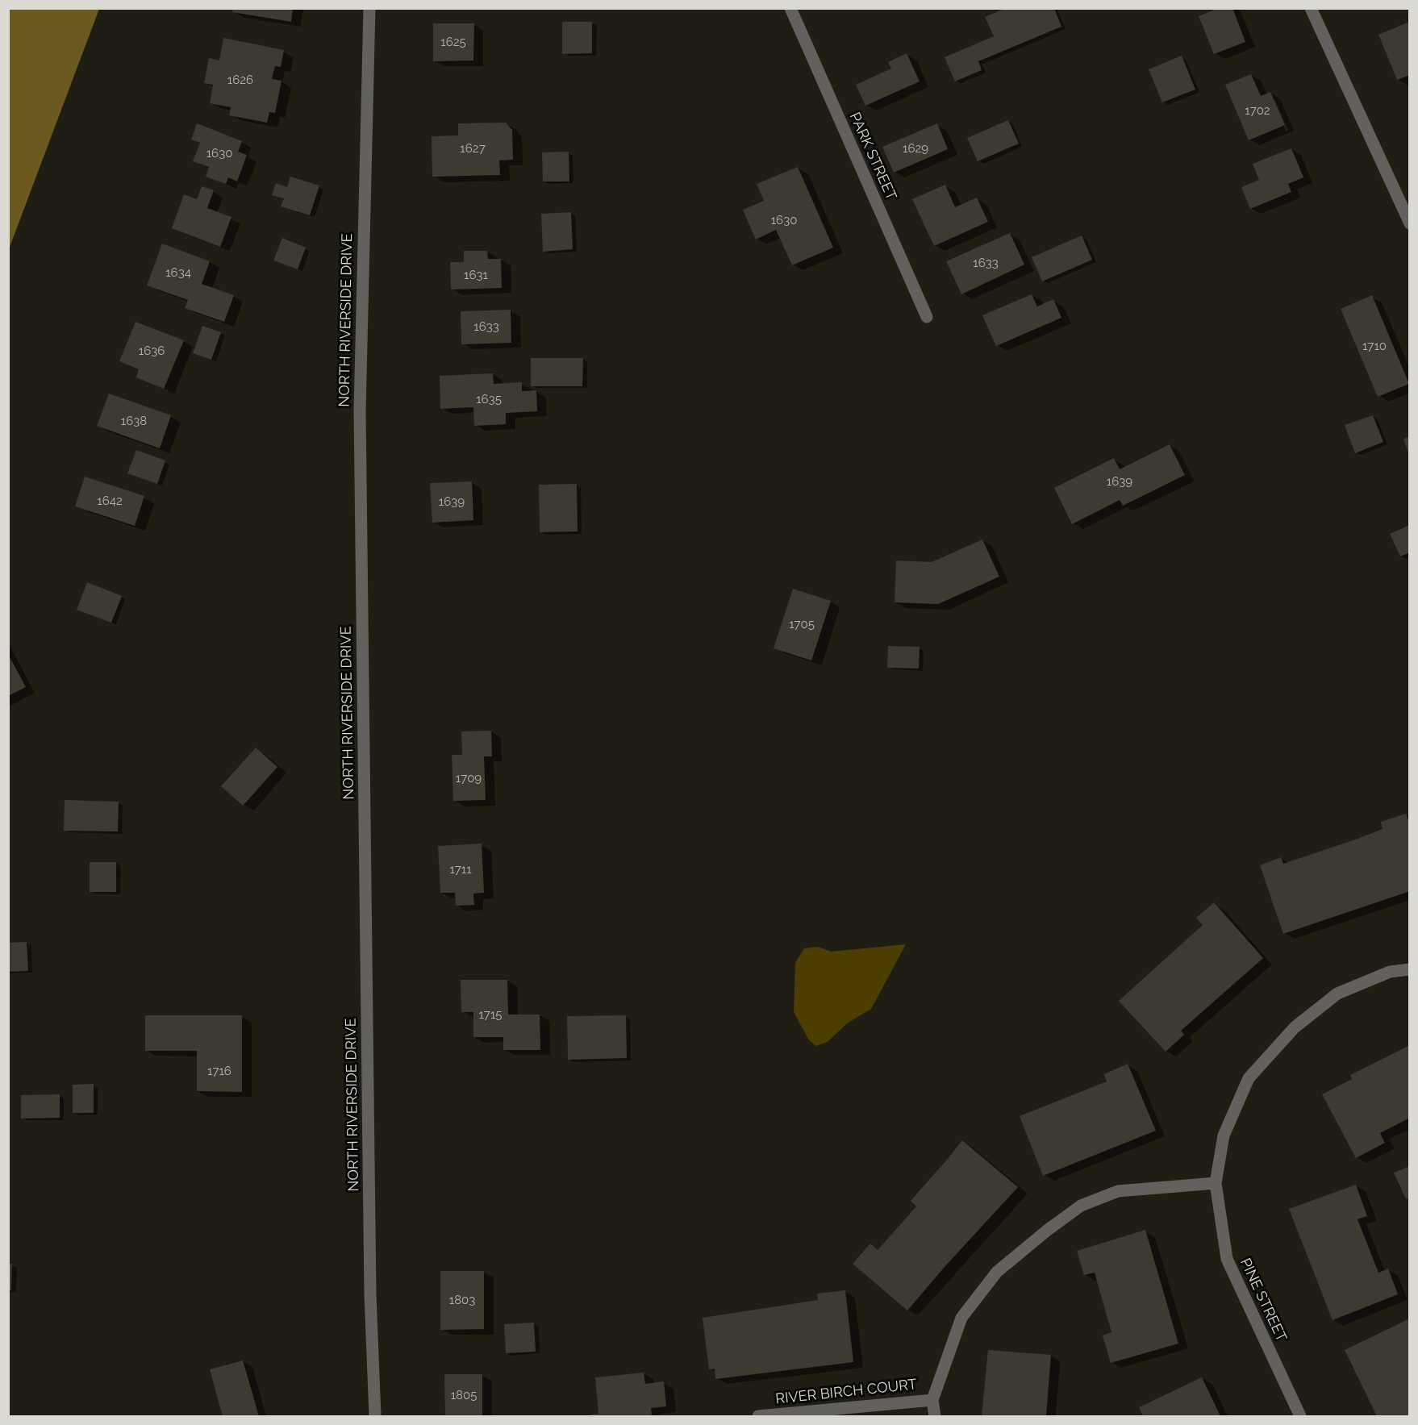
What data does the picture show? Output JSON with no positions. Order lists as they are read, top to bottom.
{
  "streets": {
    "street": [
      "PARK STREET",
      "NORTH RIVERSIDE DRIVE",
      "PINE STREET",
      "RIVER BIRCH COURT"
    ]
  },
  "house_numbers": [
    "1625",
    "1626",
    "1702",
    "1627",
    "1629",
    "1630",
    "1630",
    "1633",
    "1634",
    "1631",
    "1633",
    "1710",
    "1636",
    "1635",
    "1638",
    "1639",
    "1642",
    "1639",
    "1705",
    "1709",
    "1711",
    "1715",
    "1716",
    "1803",
    "1805"
  ]
}
